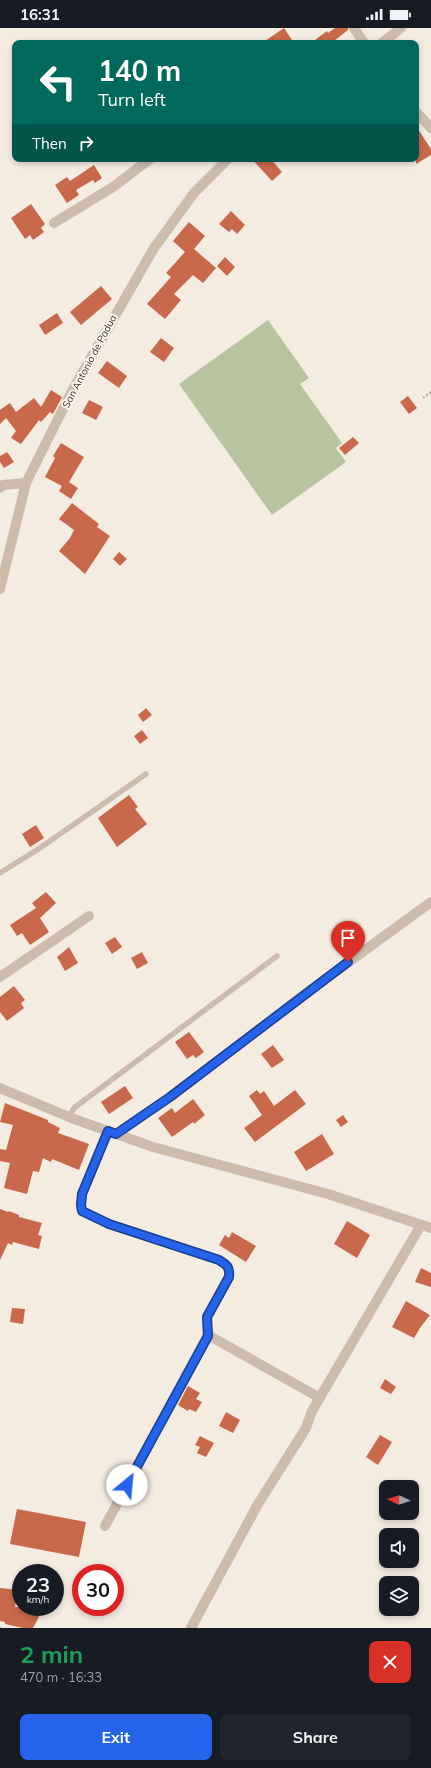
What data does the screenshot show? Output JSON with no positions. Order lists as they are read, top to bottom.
{
  "streets": {
    "street": ["San Antonio de Padua"]
  },
  "north": "left",
  "page": {
    "status": "16:31",
    "turn": ["140 m", "Turn left"],
    "then": "Then",
    "speed": "23 km/h",
    "limit": "30",
    "heading": ["2 min", "470 m · 16:33"],
    "buttons": ["Exit", "Share"]
  }
}
